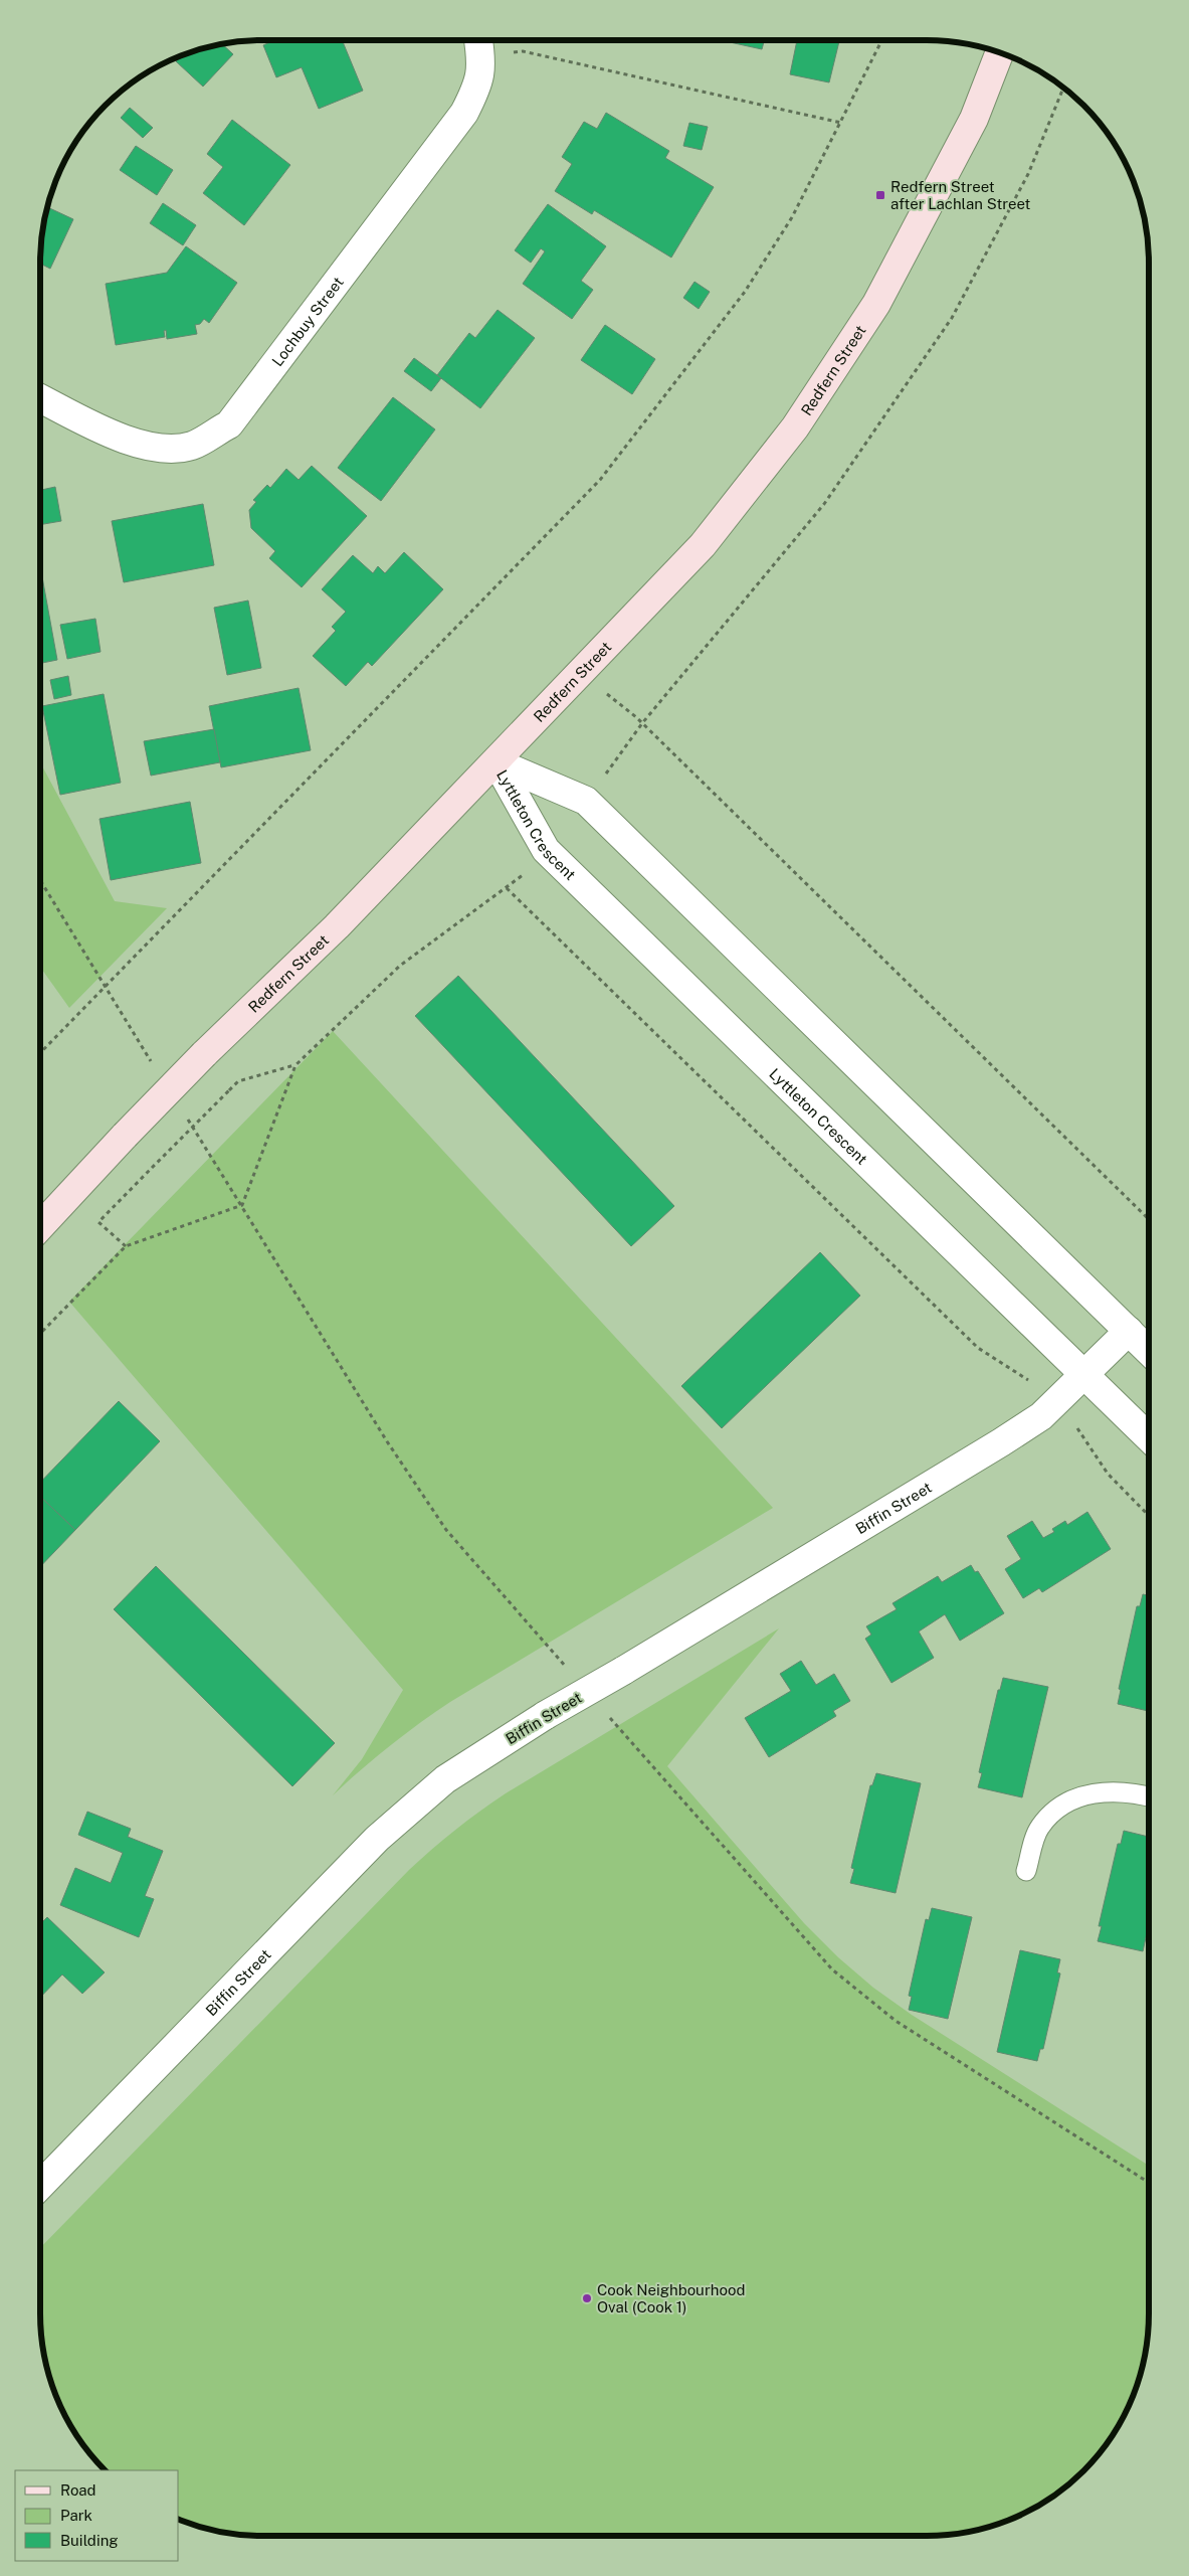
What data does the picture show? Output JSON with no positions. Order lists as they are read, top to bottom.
{
  "streets": {
    "main road": ["Redfern Street"],
    "street": ["Lochbuy Street", "Lyttleton Crescent", "Biffin Street"]
  },
  "crossings": [
    ["Redfern Street", "Lyttleton Crescent"],
    ["Lyttleton Crescent", "Biffin Street"]
  ],
  "places": {
    "transit": ["Redfern Street after Lachlan Street"],
    "other": ["Cook Neighbourhood Oval (Cook 1)"]
  },
  "legend": ["Road", "Park", "Building"]
}
